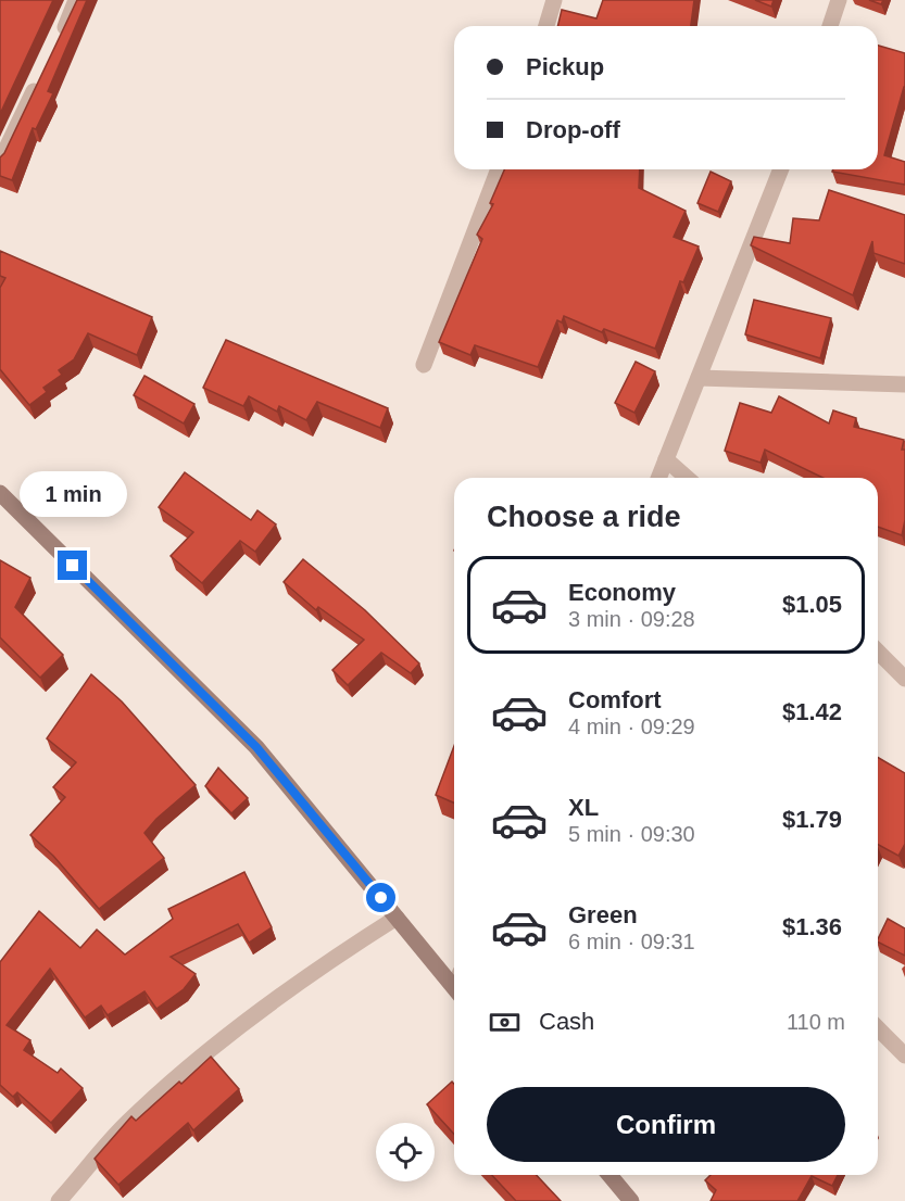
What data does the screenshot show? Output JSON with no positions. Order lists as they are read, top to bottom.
{
  "page": {
    "banner": ["Pickup", "Drop-off"],
    "bubble": "1 min",
    "heading": "Choose a ride",
    "list": [
      {
        "name": "Economy",
        "note": "3 min · 09:28",
        "value": "$1.05"
      },
      {
        "name": "Comfort",
        "note": "4 min · 09:29",
        "value": "$1.42"
      },
      {
        "name": "XL",
        "note": "5 min · 09:30",
        "value": "$1.79"
      },
      {
        "name": "Green",
        "note": "6 min · 09:31",
        "value": "$1.36"
      }
    ],
    "pay": ["Cash", "110 m"],
    "buttons": "Confirm"
  }
}
